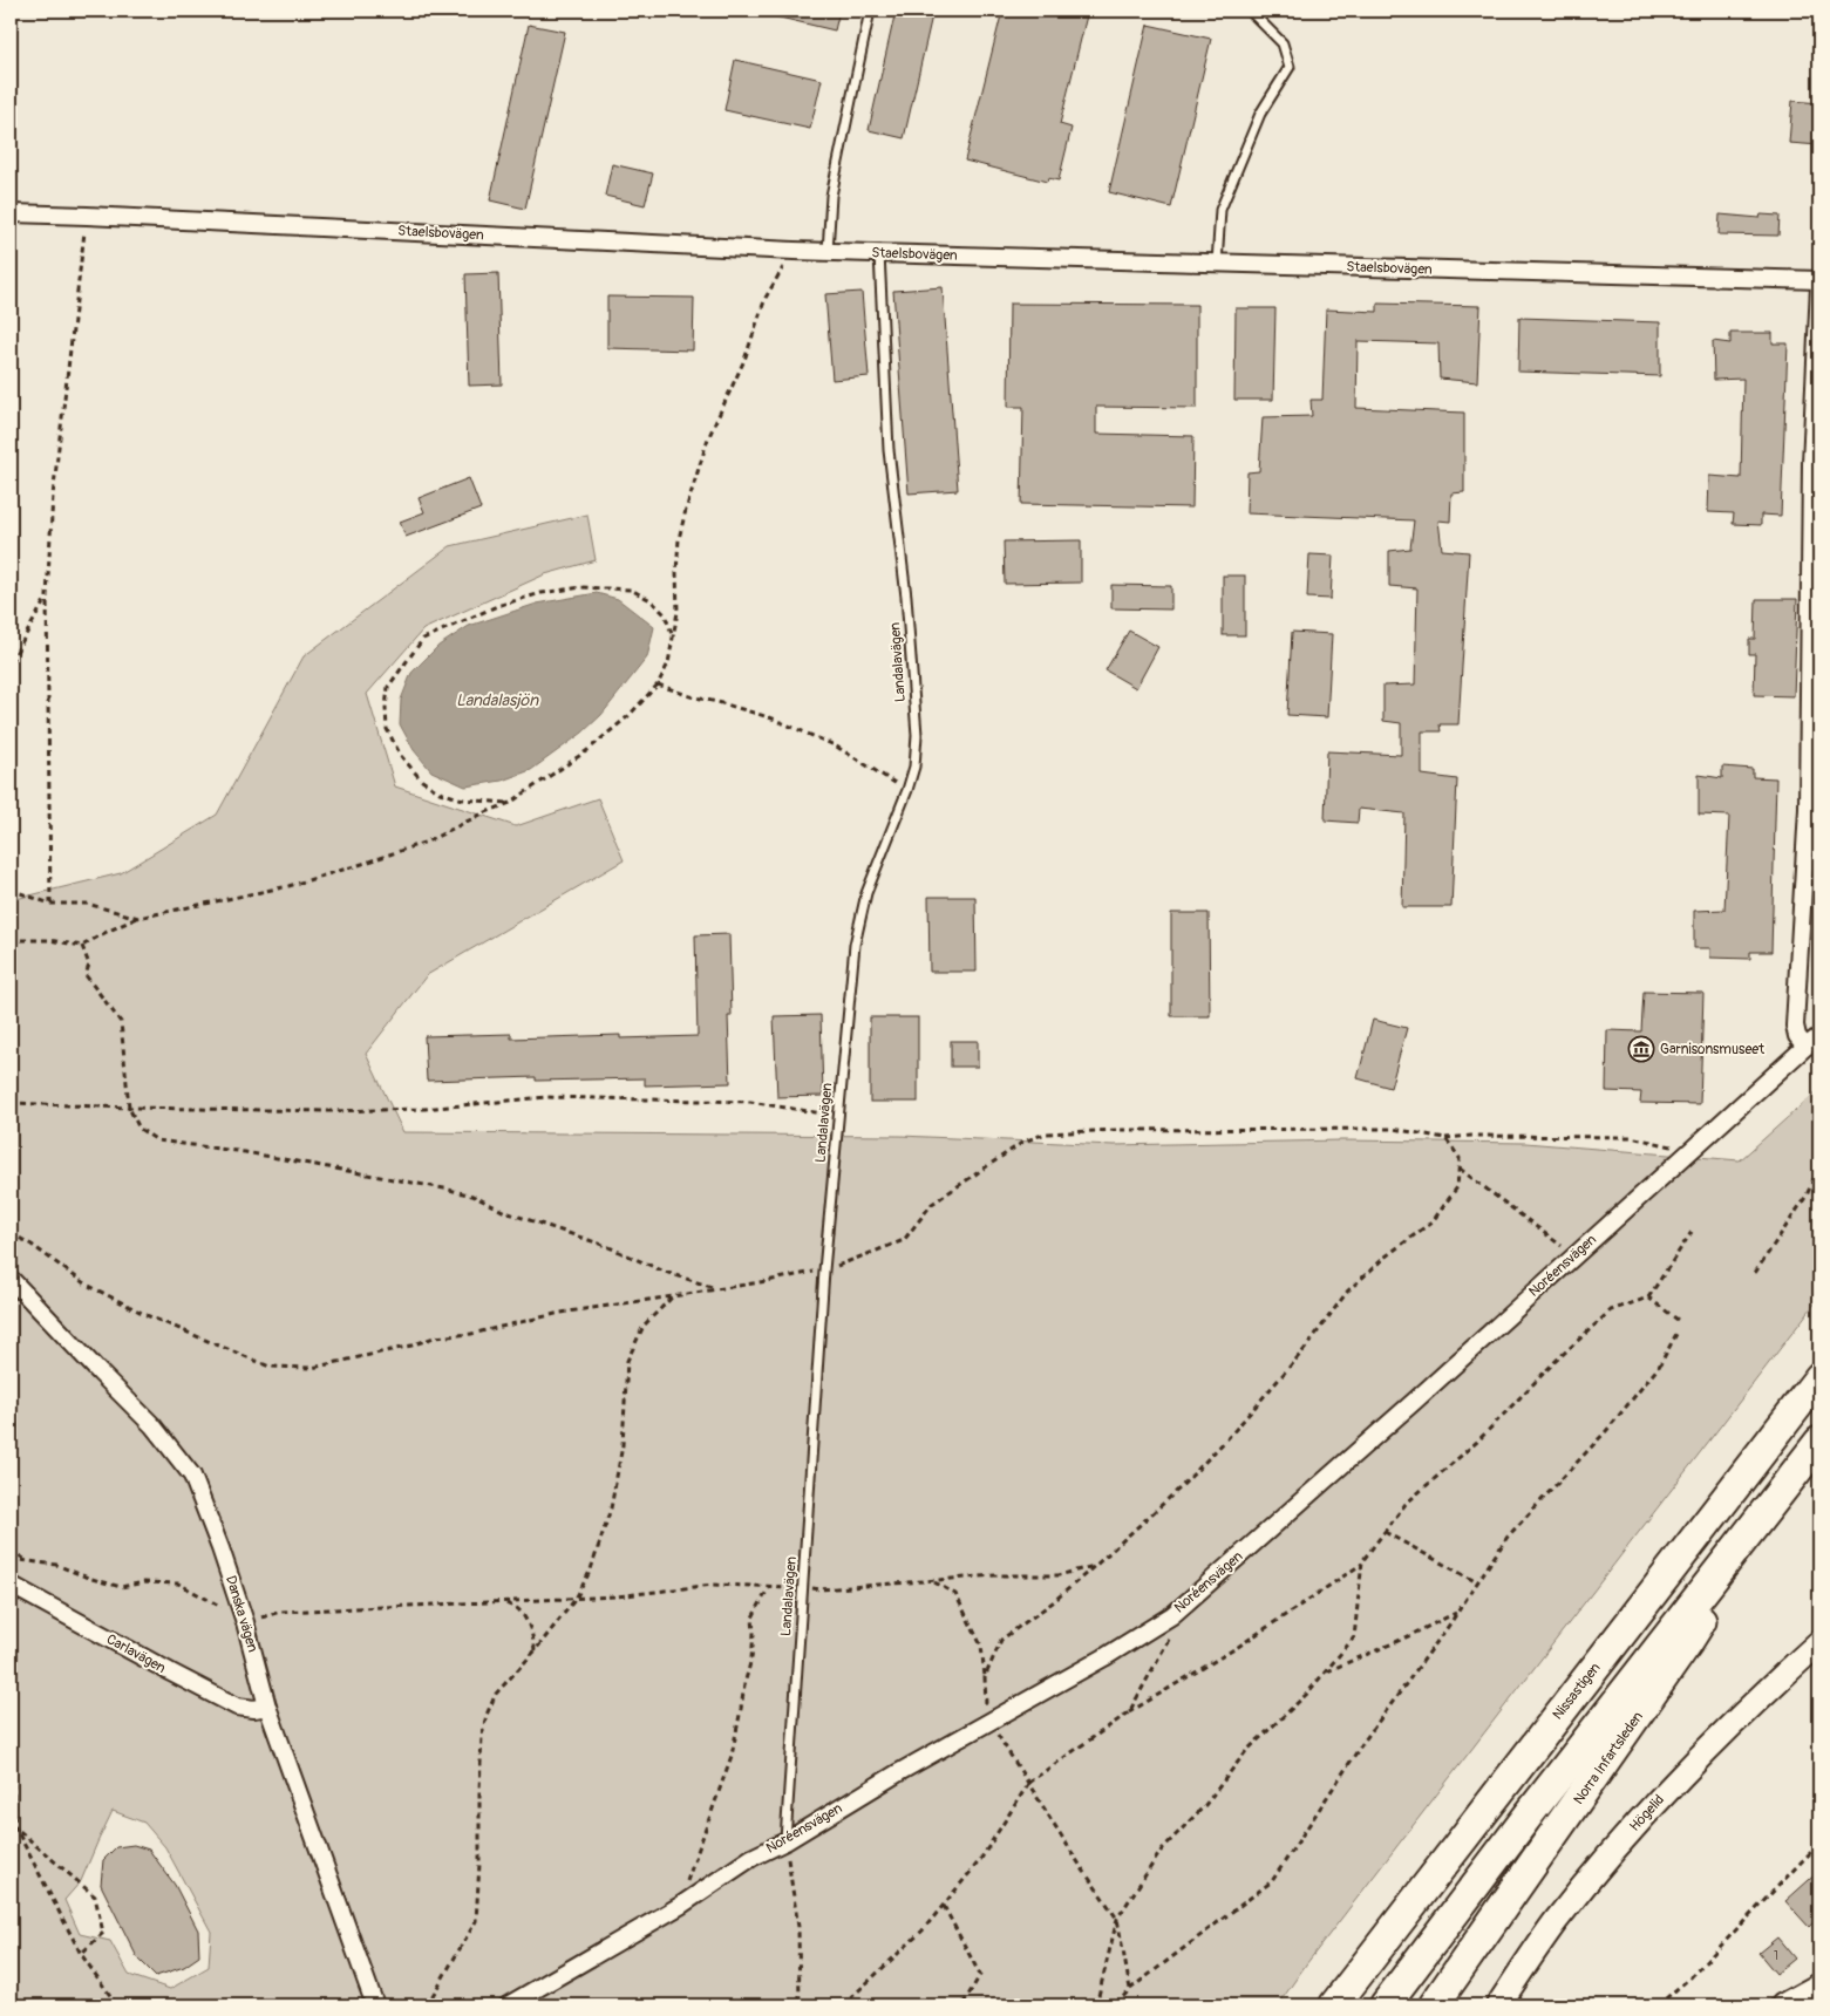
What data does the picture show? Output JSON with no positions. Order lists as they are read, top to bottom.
{
  "streets": {
    "highway": ["Nissastigen", "Norra Infartsleden"],
    "street": [
      "Staelsbovägen",
      "Noréensvägen",
      "Danska vägen",
      "Carlavägen",
      "Högelid"
    ],
    "lane": ["Landalavägen"]
  },
  "crossings": [
    ["Staelsbovägen", "Landalavägen"],
    ["Landalavägen", "Noréensvägen"],
    ["Danska vägen", "Carlavägen"]
  ],
  "water": ["Landalasjön"],
  "places": {
    "museum": ["Garnisonsmuseet"]
  },
  "house_numbers": ["1"]
}
